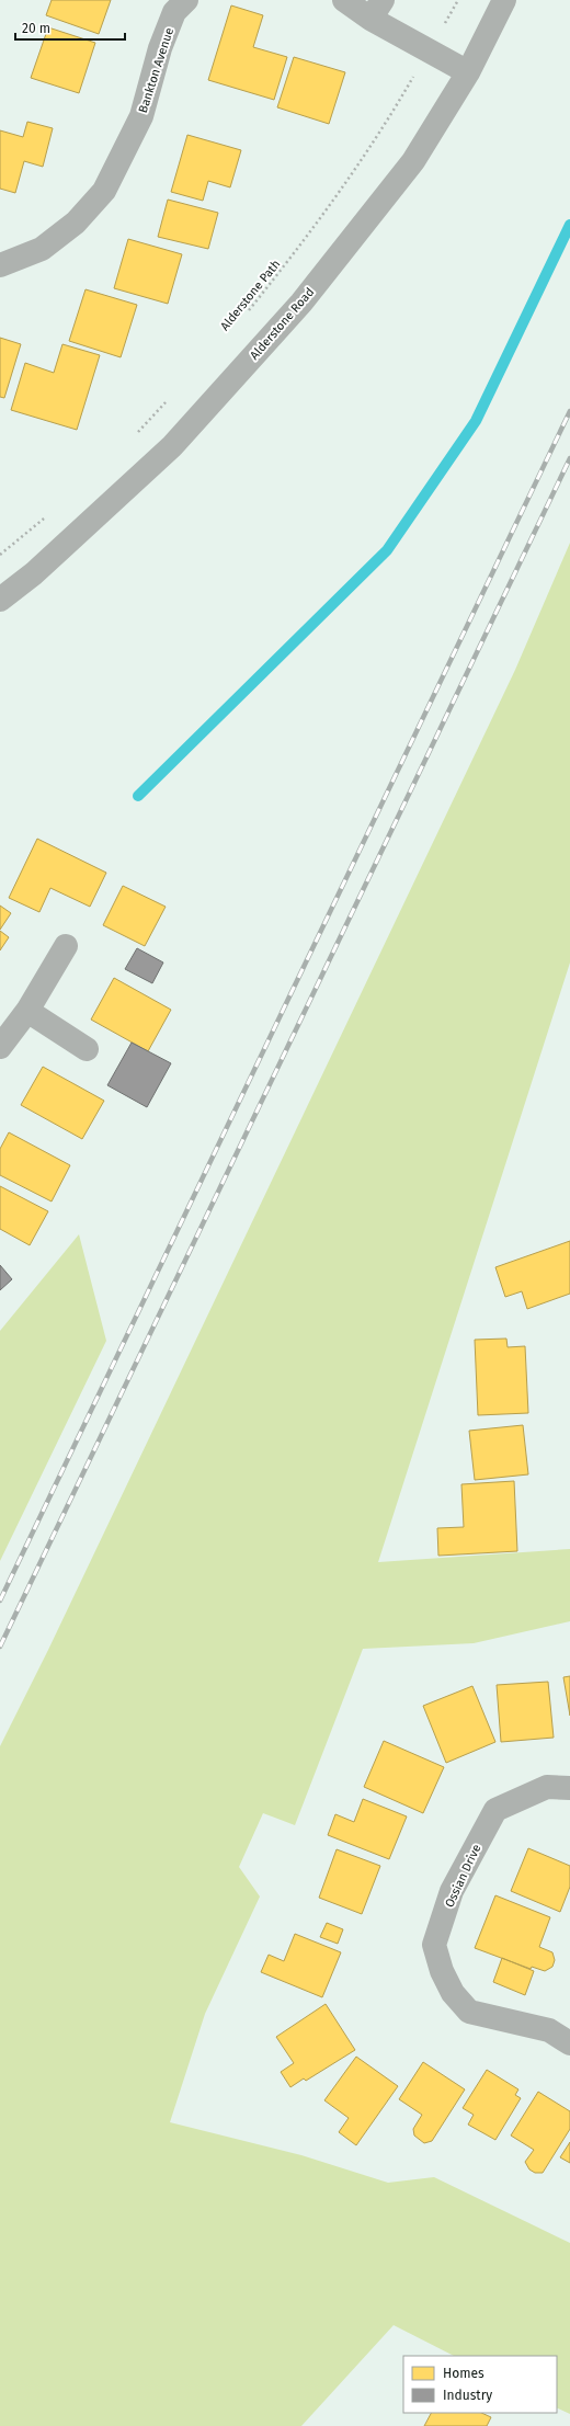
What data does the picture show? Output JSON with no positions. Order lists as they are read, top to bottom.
{
  "streets": {
    "street": ["Bankton Avenue", "Alderstone Road", "Ossian Drive"],
    "path": ["Alderstone Path"]
  },
  "legend": ["Homes", "Industry"],
  "scale_bar": "20 m"
}
